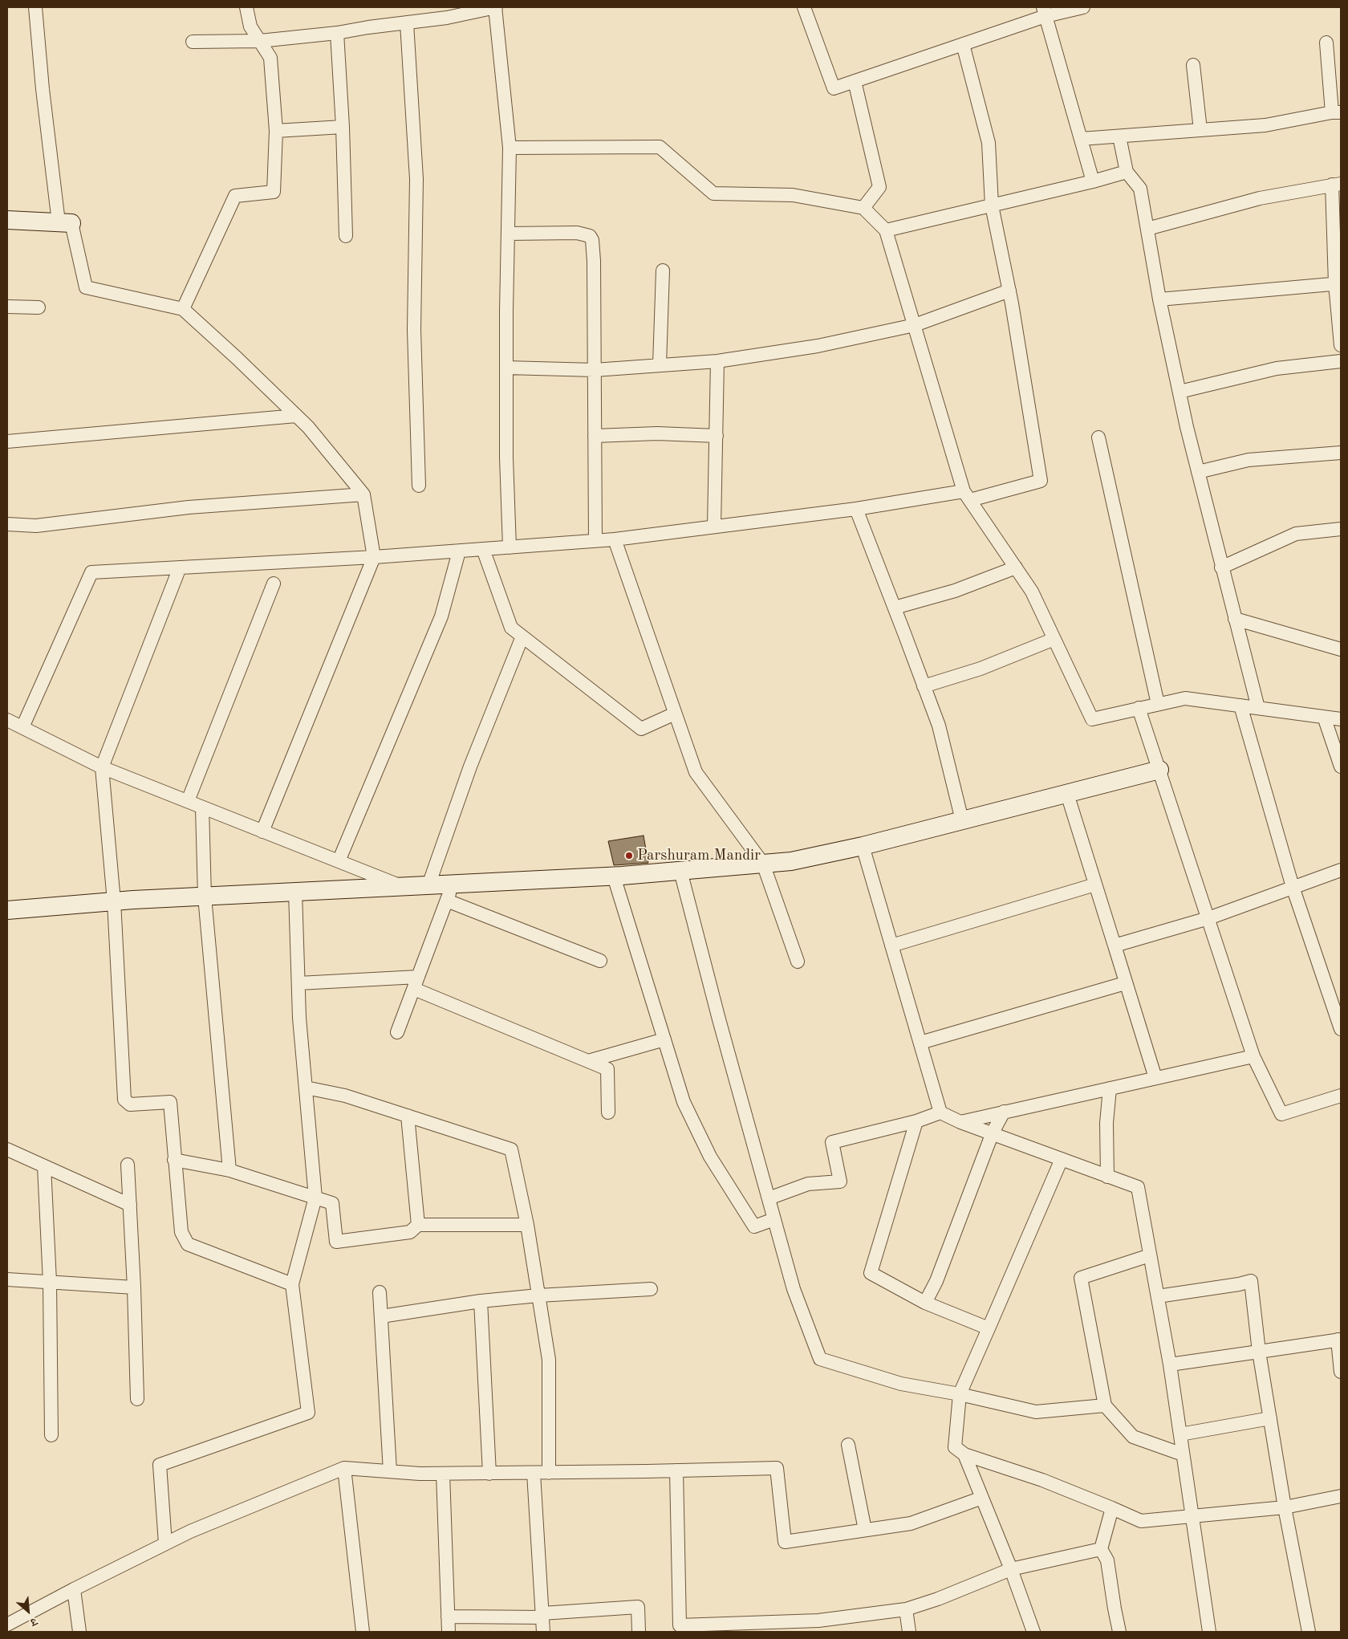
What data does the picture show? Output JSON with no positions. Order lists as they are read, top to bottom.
{
  "places": ["Parshuram Mandir"],
  "north": "bottom right"
}
